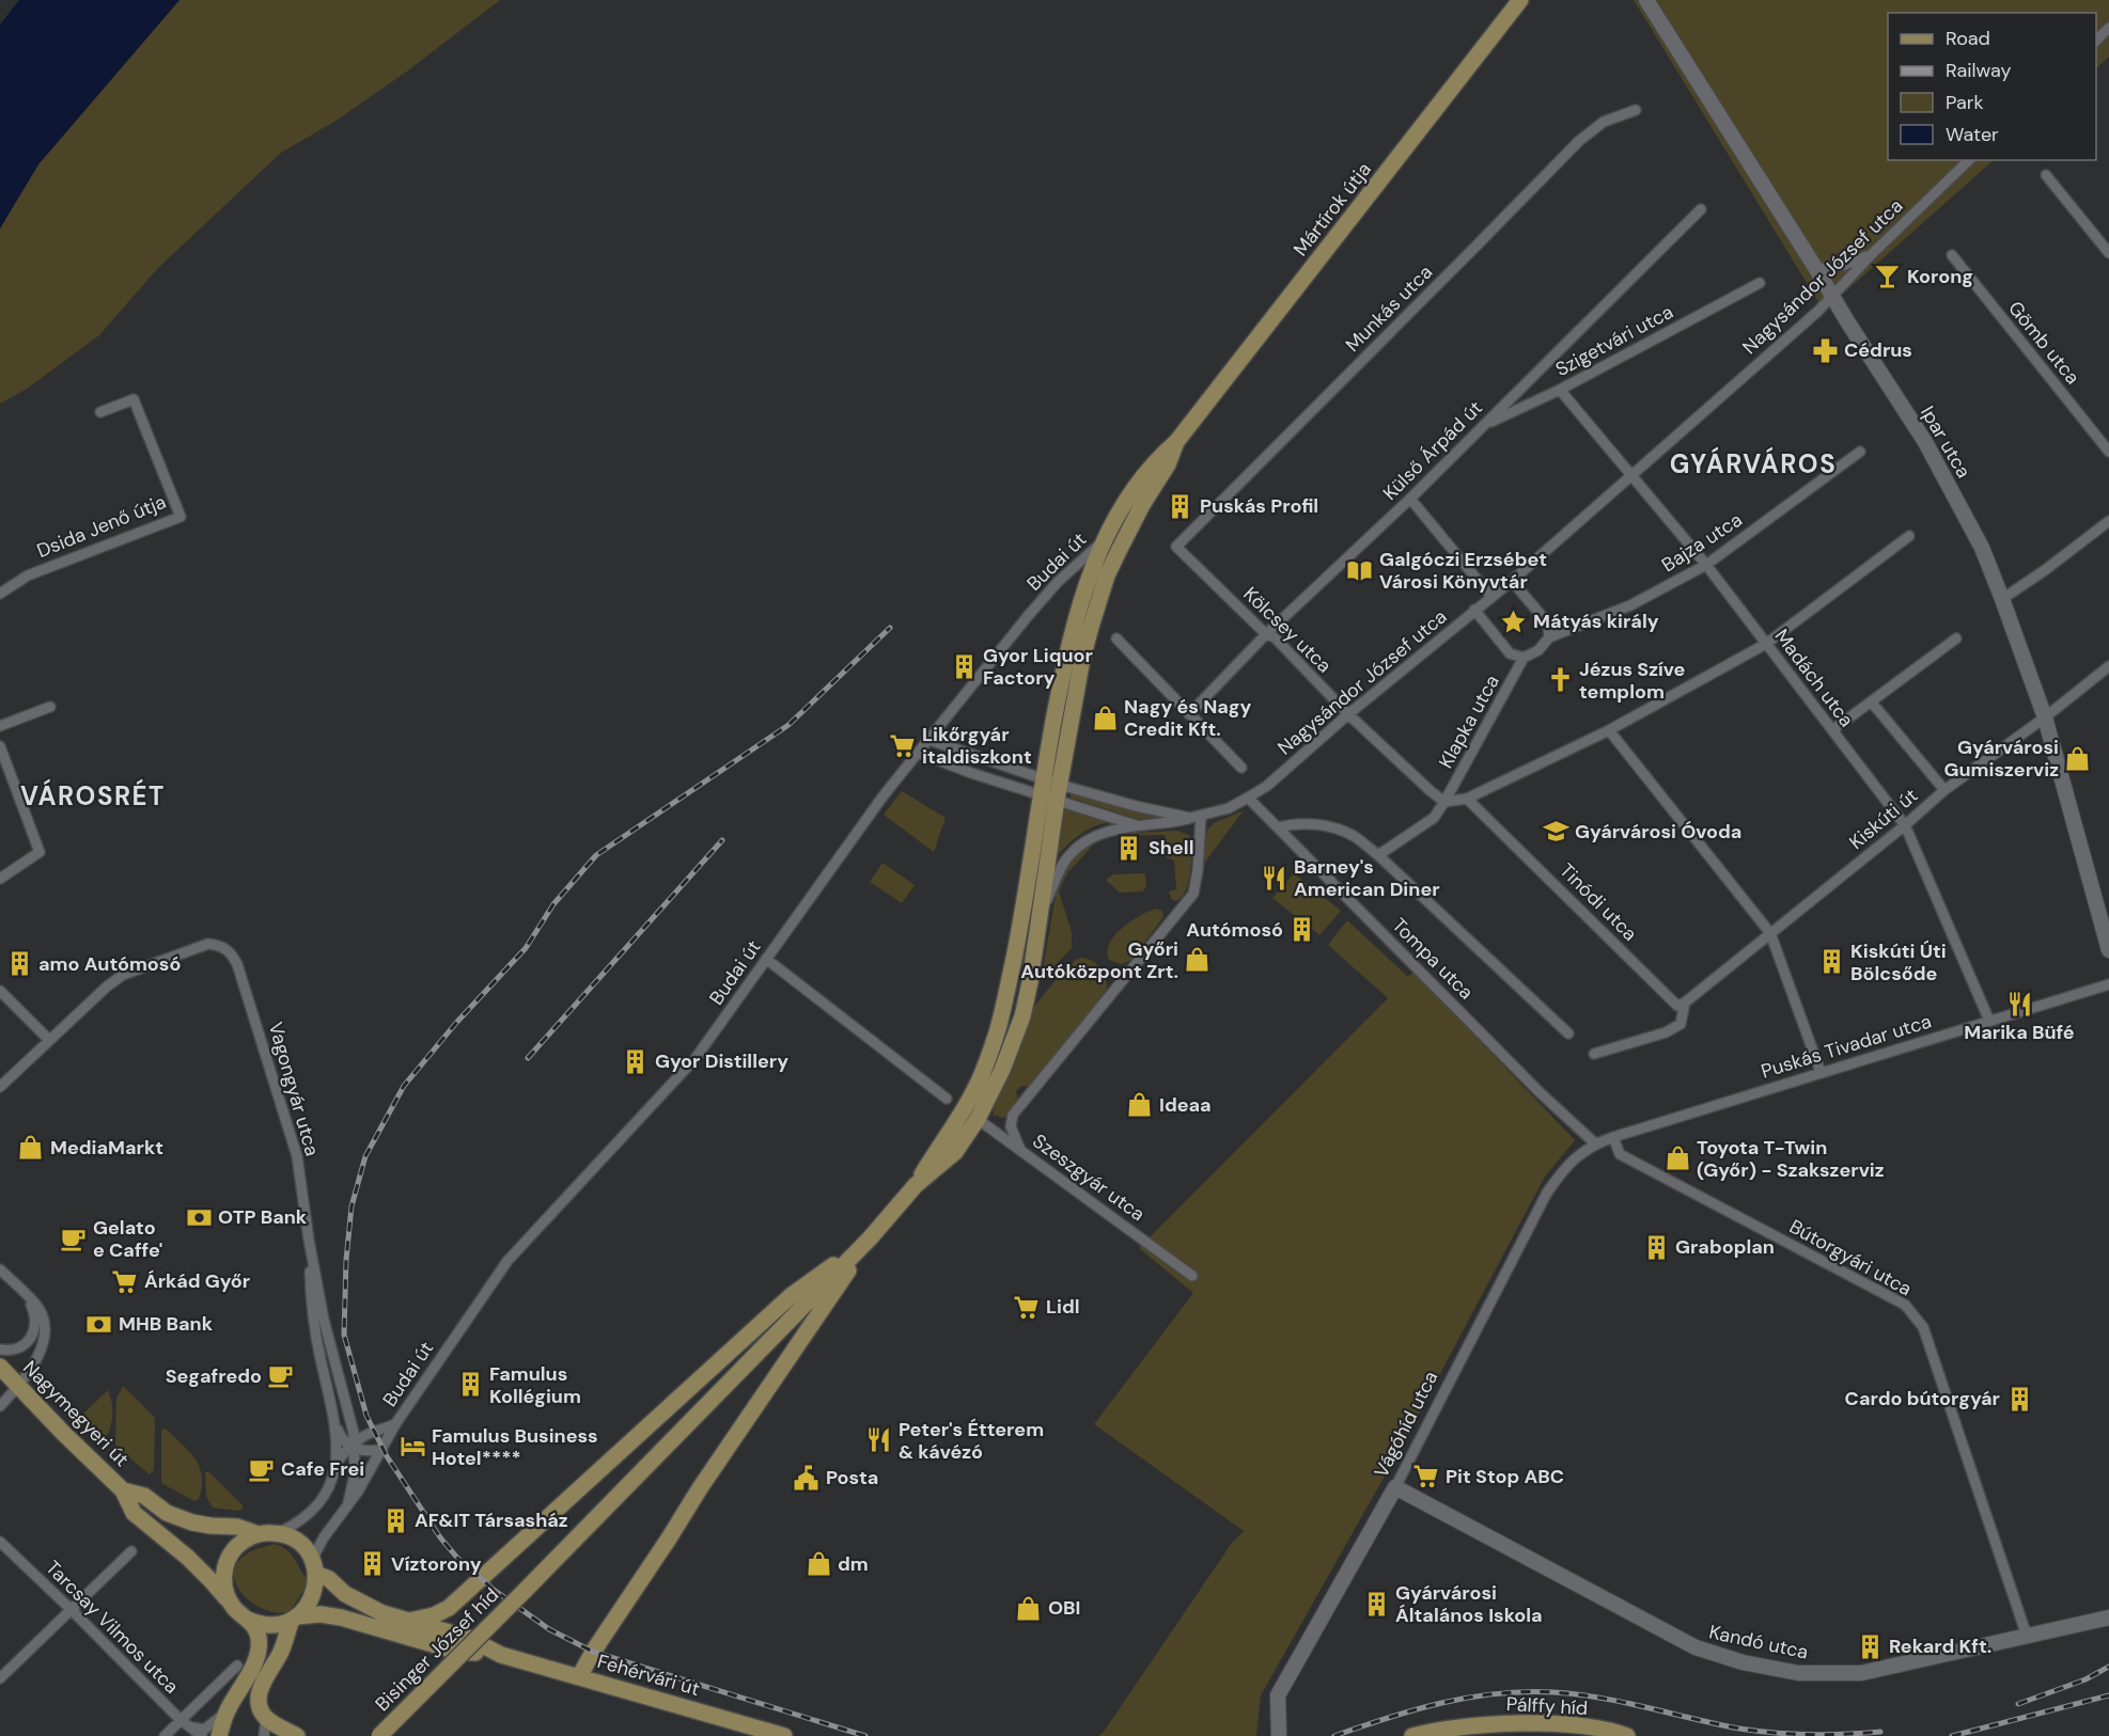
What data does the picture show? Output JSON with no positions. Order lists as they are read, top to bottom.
{
  "streets": {
    "main road": [
      "Mártírok útja",
      "Nagymegyeri út",
      "Bisinger József híd",
      "Fehérvári út",
      "Pálffy híd"
    ],
    "street": [
      "Nagysándor József utca",
      "Munkás utca",
      "Szigetvári utca",
      "Gömb utca",
      "Ipar utca",
      "Külső Árpád út",
      "Dsida Jenő útja",
      "Bajza utca",
      "Budai út",
      "Kölcsey utca",
      "Madách utca",
      "Klapka utca",
      "Kiskúti út",
      "Tinódi utca",
      "Tompa utca",
      "Puskás Tivadar utca",
      "Vagongyár utca",
      "Szeszgyár utca",
      "Bútorgyári utca",
      "Vágóhíd utca",
      "Tarcsay Vilmos utca",
      "Kandó utca"
    ]
  },
  "crossings": [
    ["Mártírok útja", "Budai út"],
    ["Mártírok útja", "Szeszgyár utca"],
    ["Nagysándor József utca", "Ipar utca"],
    ["Nagysándor József utca", "Kölcsey utca"],
    ["Nagysándor József utca", "Madách utca"],
    ["Nagysándor József utca", "Tompa utca"],
    ["Munkás utca", "Kölcsey utca"],
    ["Szigetvári utca", "Külső Árpád út"],
    ["Szigetvári utca", "Madách utca"],
    ["Ipar utca", "Kiskúti út"],
    ["Külső Árpád út", "Kölcsey utca"],
    ["Bajza utca", "Madách utca"],
    ["Bajza utca", "Klapka utca"],
    ["Budai út", "Vagongyár utca"],
    ["Budai út", "Nagymegyeri út"],
    ["Budai út", "Fehérvári út"],
    ["Kölcsey utca", "Klapka utca"],
    ["Madách utca", "Kiskúti út"],
    ["Madách utca", "Puskás Tivadar utca"],
    ["Kiskúti út", "Tinódi utca"],
    ["Tompa utca", "Puskás Tivadar utca"],
    ["Tompa utca", "Vágóhíd utca"],
    ["Puskás Tivadar utca", "Bútorgyári utca"],
    ["Puskás Tivadar utca", "Vágóhíd utca"],
    ["Bútorgyári utca", "Kandó utca"],
    ["Nagymegyeri út", "Fehérvári út"],
    ["Vágóhíd utca", "Kandó utca"]
  ],
  "districts": ["GYÁRVÁROS", "VÁROSRÉT"],
  "places": {
    "bar": ["Korong"],
    "pharmacy": ["Cédrus"],
    "building": [
      "Puskás Profil",
      "Gyor Liquor Factory",
      "Shell",
      "Autómosó",
      "Kiskúti Úti Bölcsőde",
      "amo Autómosó",
      "Gyor Distillery",
      "Graboplan",
      "Famulus Kollégium",
      "Cardo bútorgyár",
      "AF&IT Társasház",
      "Víztorony",
      "Gyárvárosi Általános Iskola",
      "Rekard Kft."
    ],
    "library": ["Galgóczi Erzsébet Városi Könyvtár"],
    "place": ["Mátyás király"],
    "church": ["Jézus Szíve templom"],
    "shop": [
      "Nagy és Nagy Credit Kft.",
      "Gyárvárosi Gumiszerviz",
      "Győri Autóközpont Zrt.",
      "Ideaa",
      "MediaMarkt",
      "Toyota T-Twin (Győr) - Szakszerviz",
      "dm",
      "OBI"
    ],
    "supermarket": [
      "Likőrgyár italdiszkont",
      "Árkád Győr",
      "Lidl",
      "Pit Stop ABC"
    ],
    "school or university": ["Gyárvárosi Óvoda"],
    "restaurant": ["Barney's American Diner", "Marika Büfé", "Peter's Étterem & kávézó"],
    "bank": ["OTP Bank", "MHB Bank"],
    "cafe": ["Gelato e Caffe'", "Segafredo", "Cafe Frei"],
    "hotel": ["Famulus Business Hotel****"],
    "public building": ["Posta"]
  },
  "legend": [
    "Road",
    "Railway",
    "Park",
    "Water"
  ]
}
